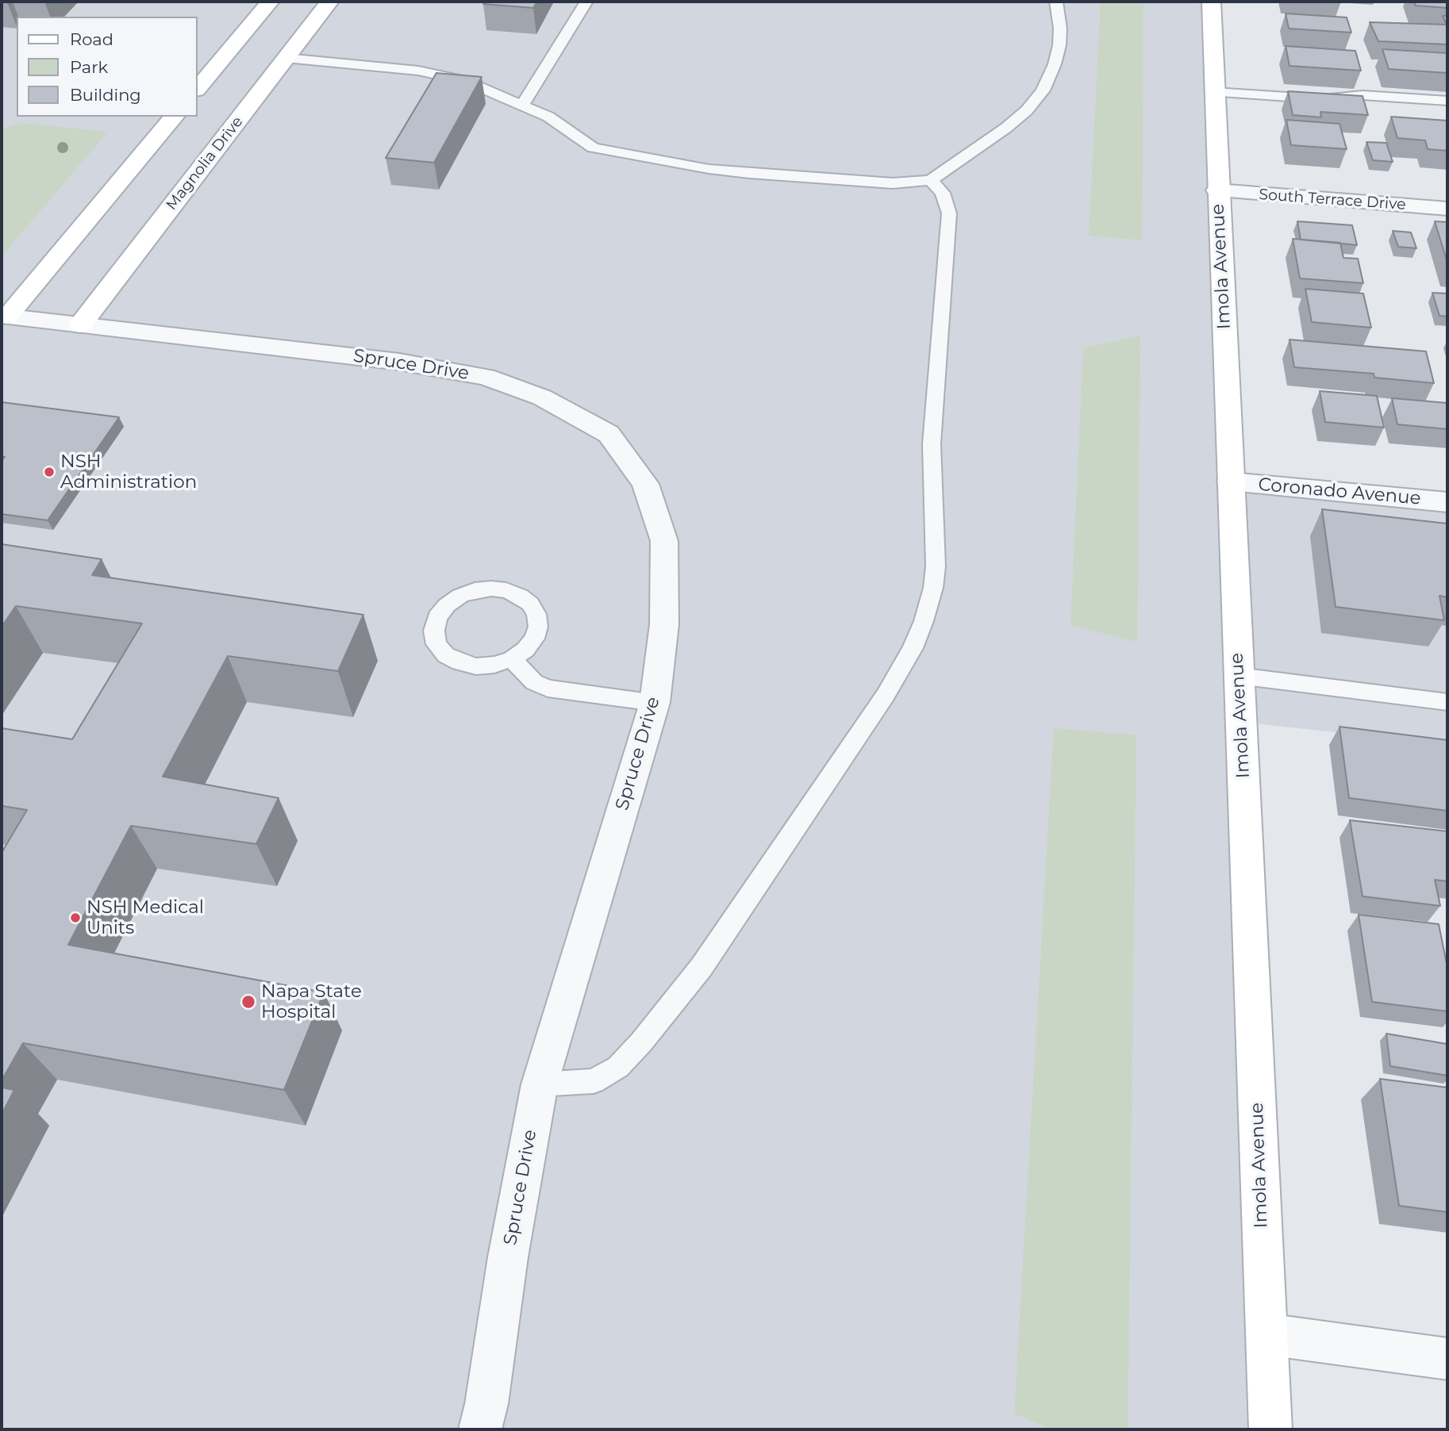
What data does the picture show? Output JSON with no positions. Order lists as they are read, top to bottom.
{
  "streets": {
    "street": [
      "Magnolia Drive",
      "South Terrace Drive",
      "Imola Avenue",
      "Spruce Drive",
      "Coronado Avenue"
    ]
  },
  "crossings": [
    ["Magnolia Drive", "Spruce Drive"],
    ["South Terrace Drive", "Imola Avenue"],
    ["Imola Avenue", "Coronado Avenue"]
  ],
  "places": ["NSH Administration", "NSH Medical Units", "Napa State Hospital"],
  "legend": ["Road", "Park", "Building"]
}
